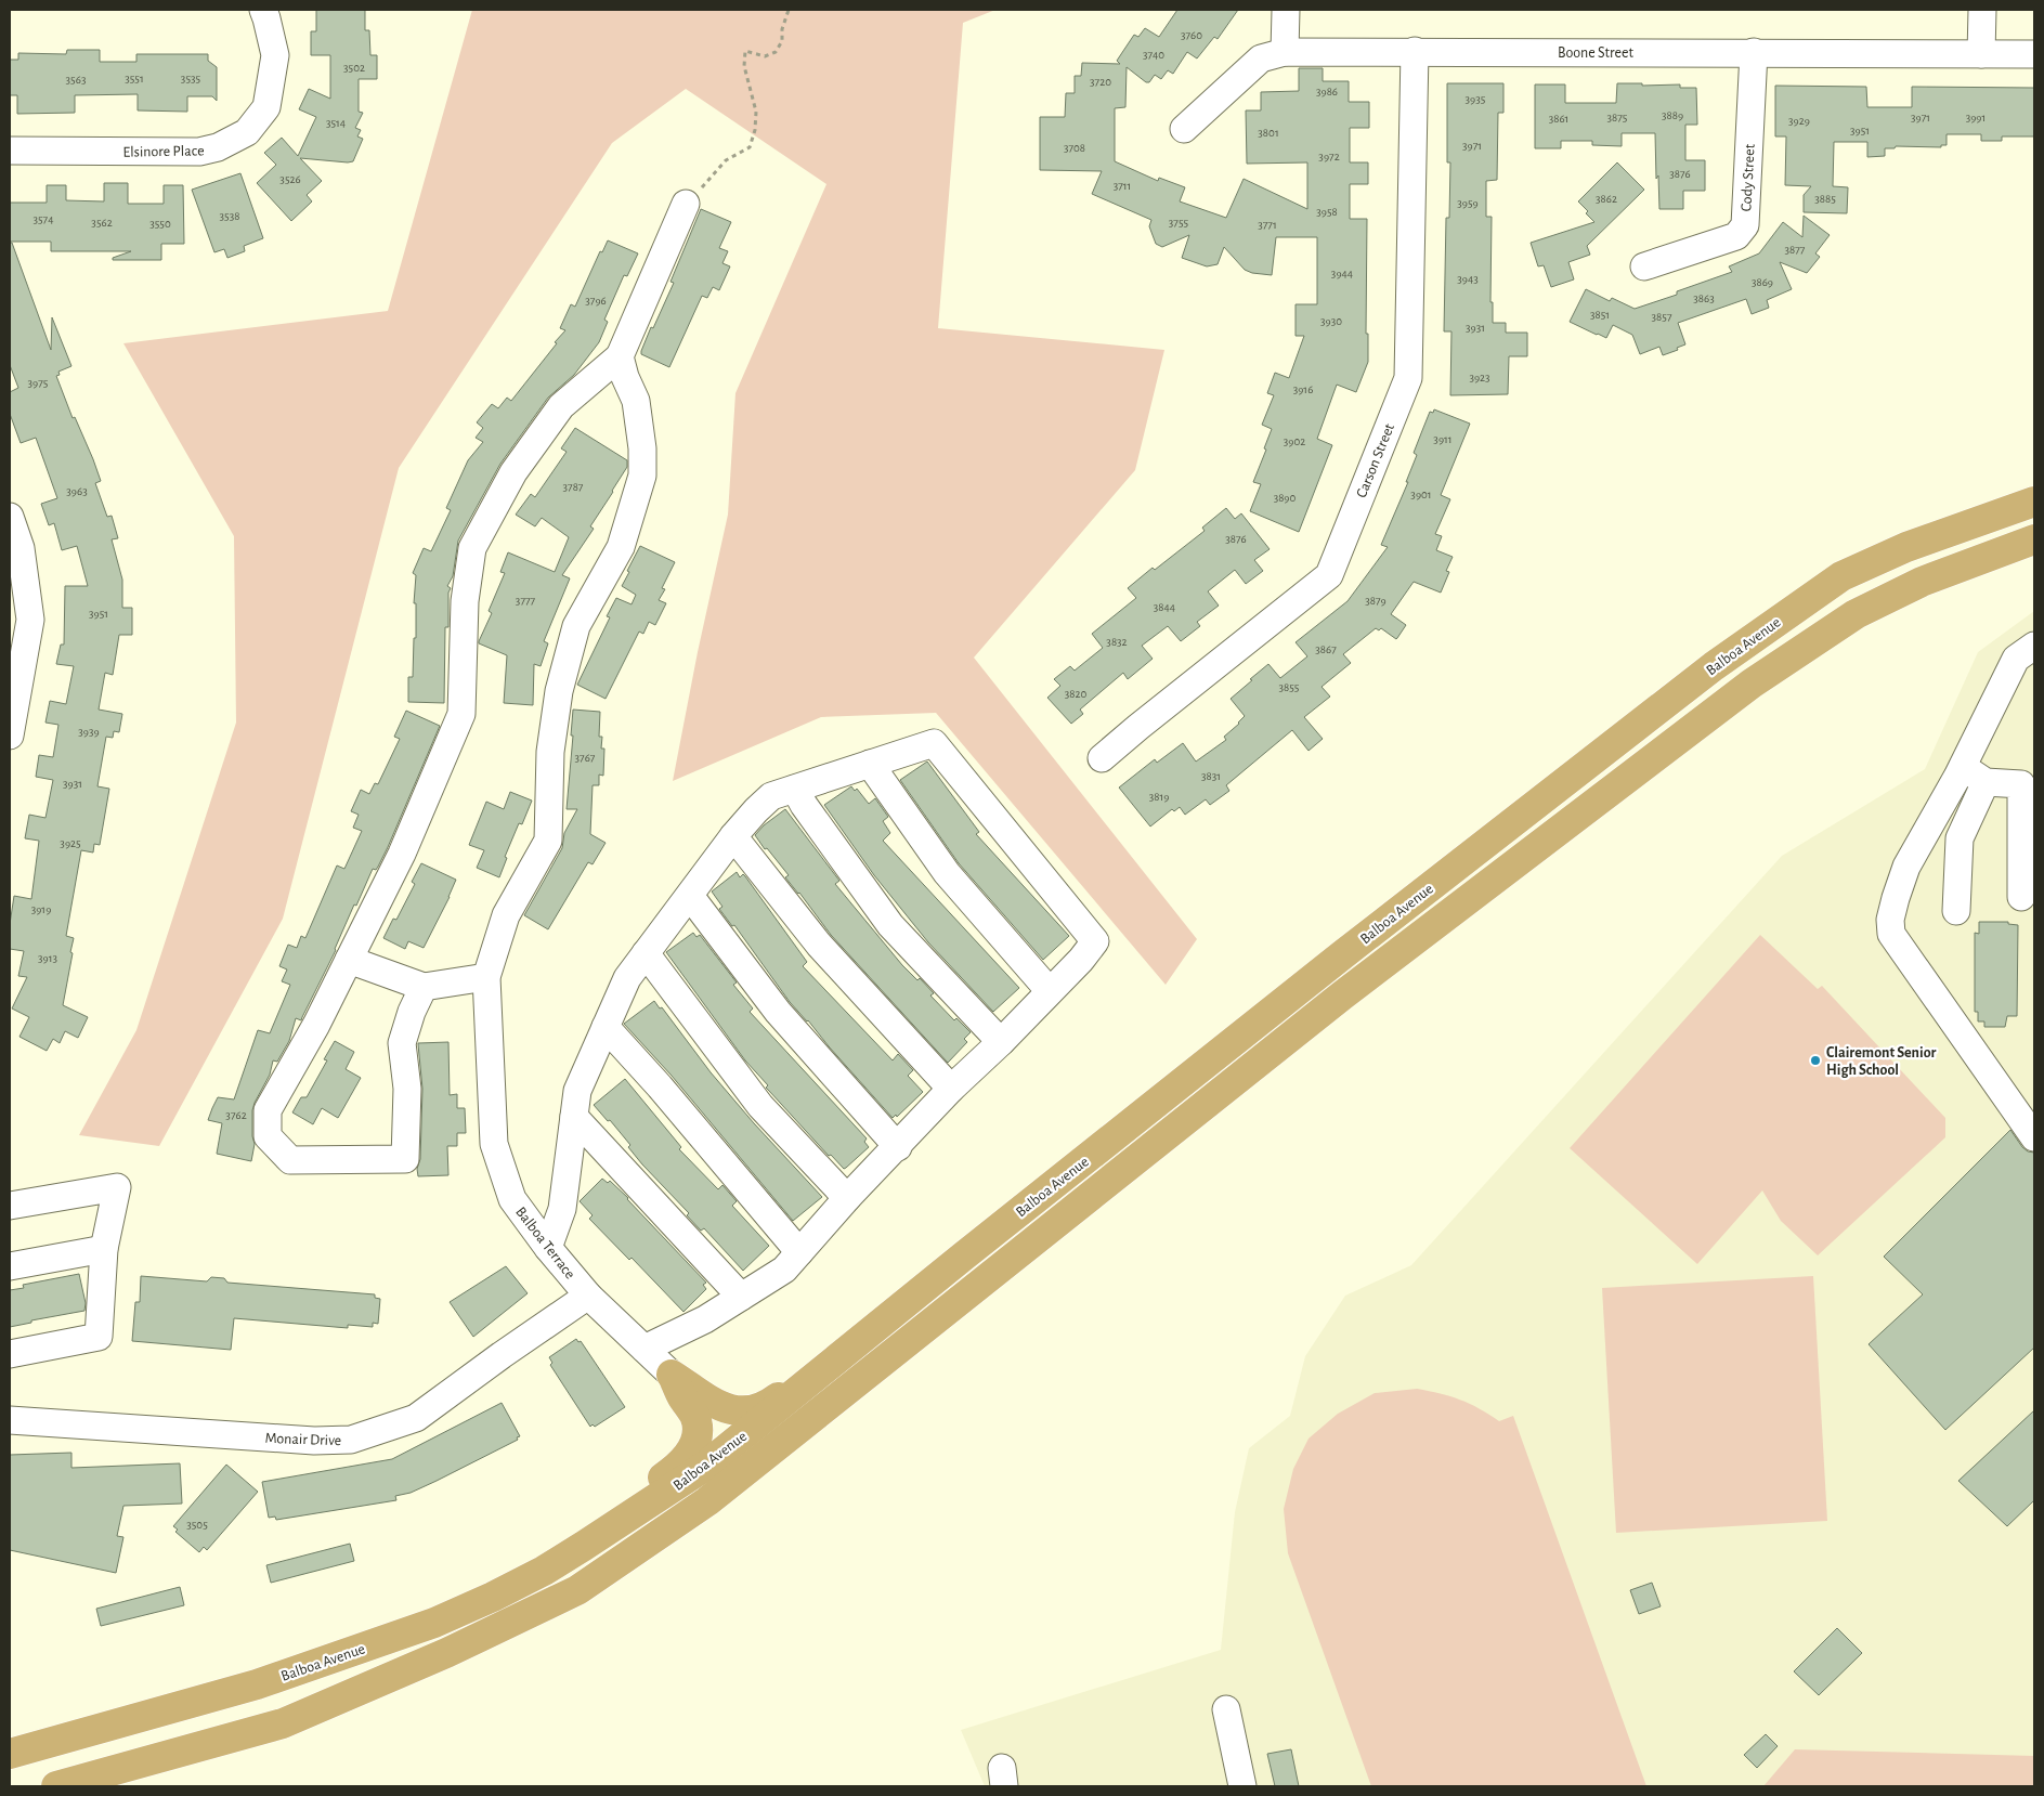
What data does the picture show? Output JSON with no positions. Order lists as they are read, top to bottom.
{
  "streets": {
    "main road": ["Balboa Avenue"],
    "street": [
      "Boone Street",
      "Elsinore Place",
      "Cody Street",
      "Carson Street",
      "Balboa Terrace",
      "Monair Drive"
    ]
  },
  "crossings": [
    ["Boone Street", "Cody Street"],
    ["Boone Street", "Carson Street"],
    ["Balboa Terrace", "Monair Drive"]
  ],
  "places": ["Clairemont Senior High School"],
  "house_numbers": [
    "3760",
    "3740",
    "3502",
    "3551",
    "3535",
    "3563",
    "3720",
    "3986",
    "3935",
    "3889",
    "3875",
    "3971",
    "3991",
    "3861",
    "3929",
    "3514",
    "3951",
    "3801",
    "3971",
    "3708",
    "3972",
    "3876",
    "3526",
    "3711",
    "3862",
    "3885",
    "3959",
    "3958",
    "3538",
    "3574",
    "3562",
    "3755",
    "3550",
    "3771",
    "3877",
    "3944",
    "3943",
    "3869",
    "3863",
    "3796",
    "3851",
    "3857",
    "3930",
    "3931",
    "3923",
    "3975",
    "3916",
    "3911",
    "3902",
    "3787",
    "3963",
    "3901",
    "3890",
    "3876",
    "3777",
    "3879",
    "3844",
    "3951",
    "3832",
    "3867",
    "3855",
    "3820",
    "3939",
    "3767",
    "3831",
    "3931",
    "3819",
    "3925",
    "3919",
    "3913",
    "3762",
    "3505"
  ]
}
